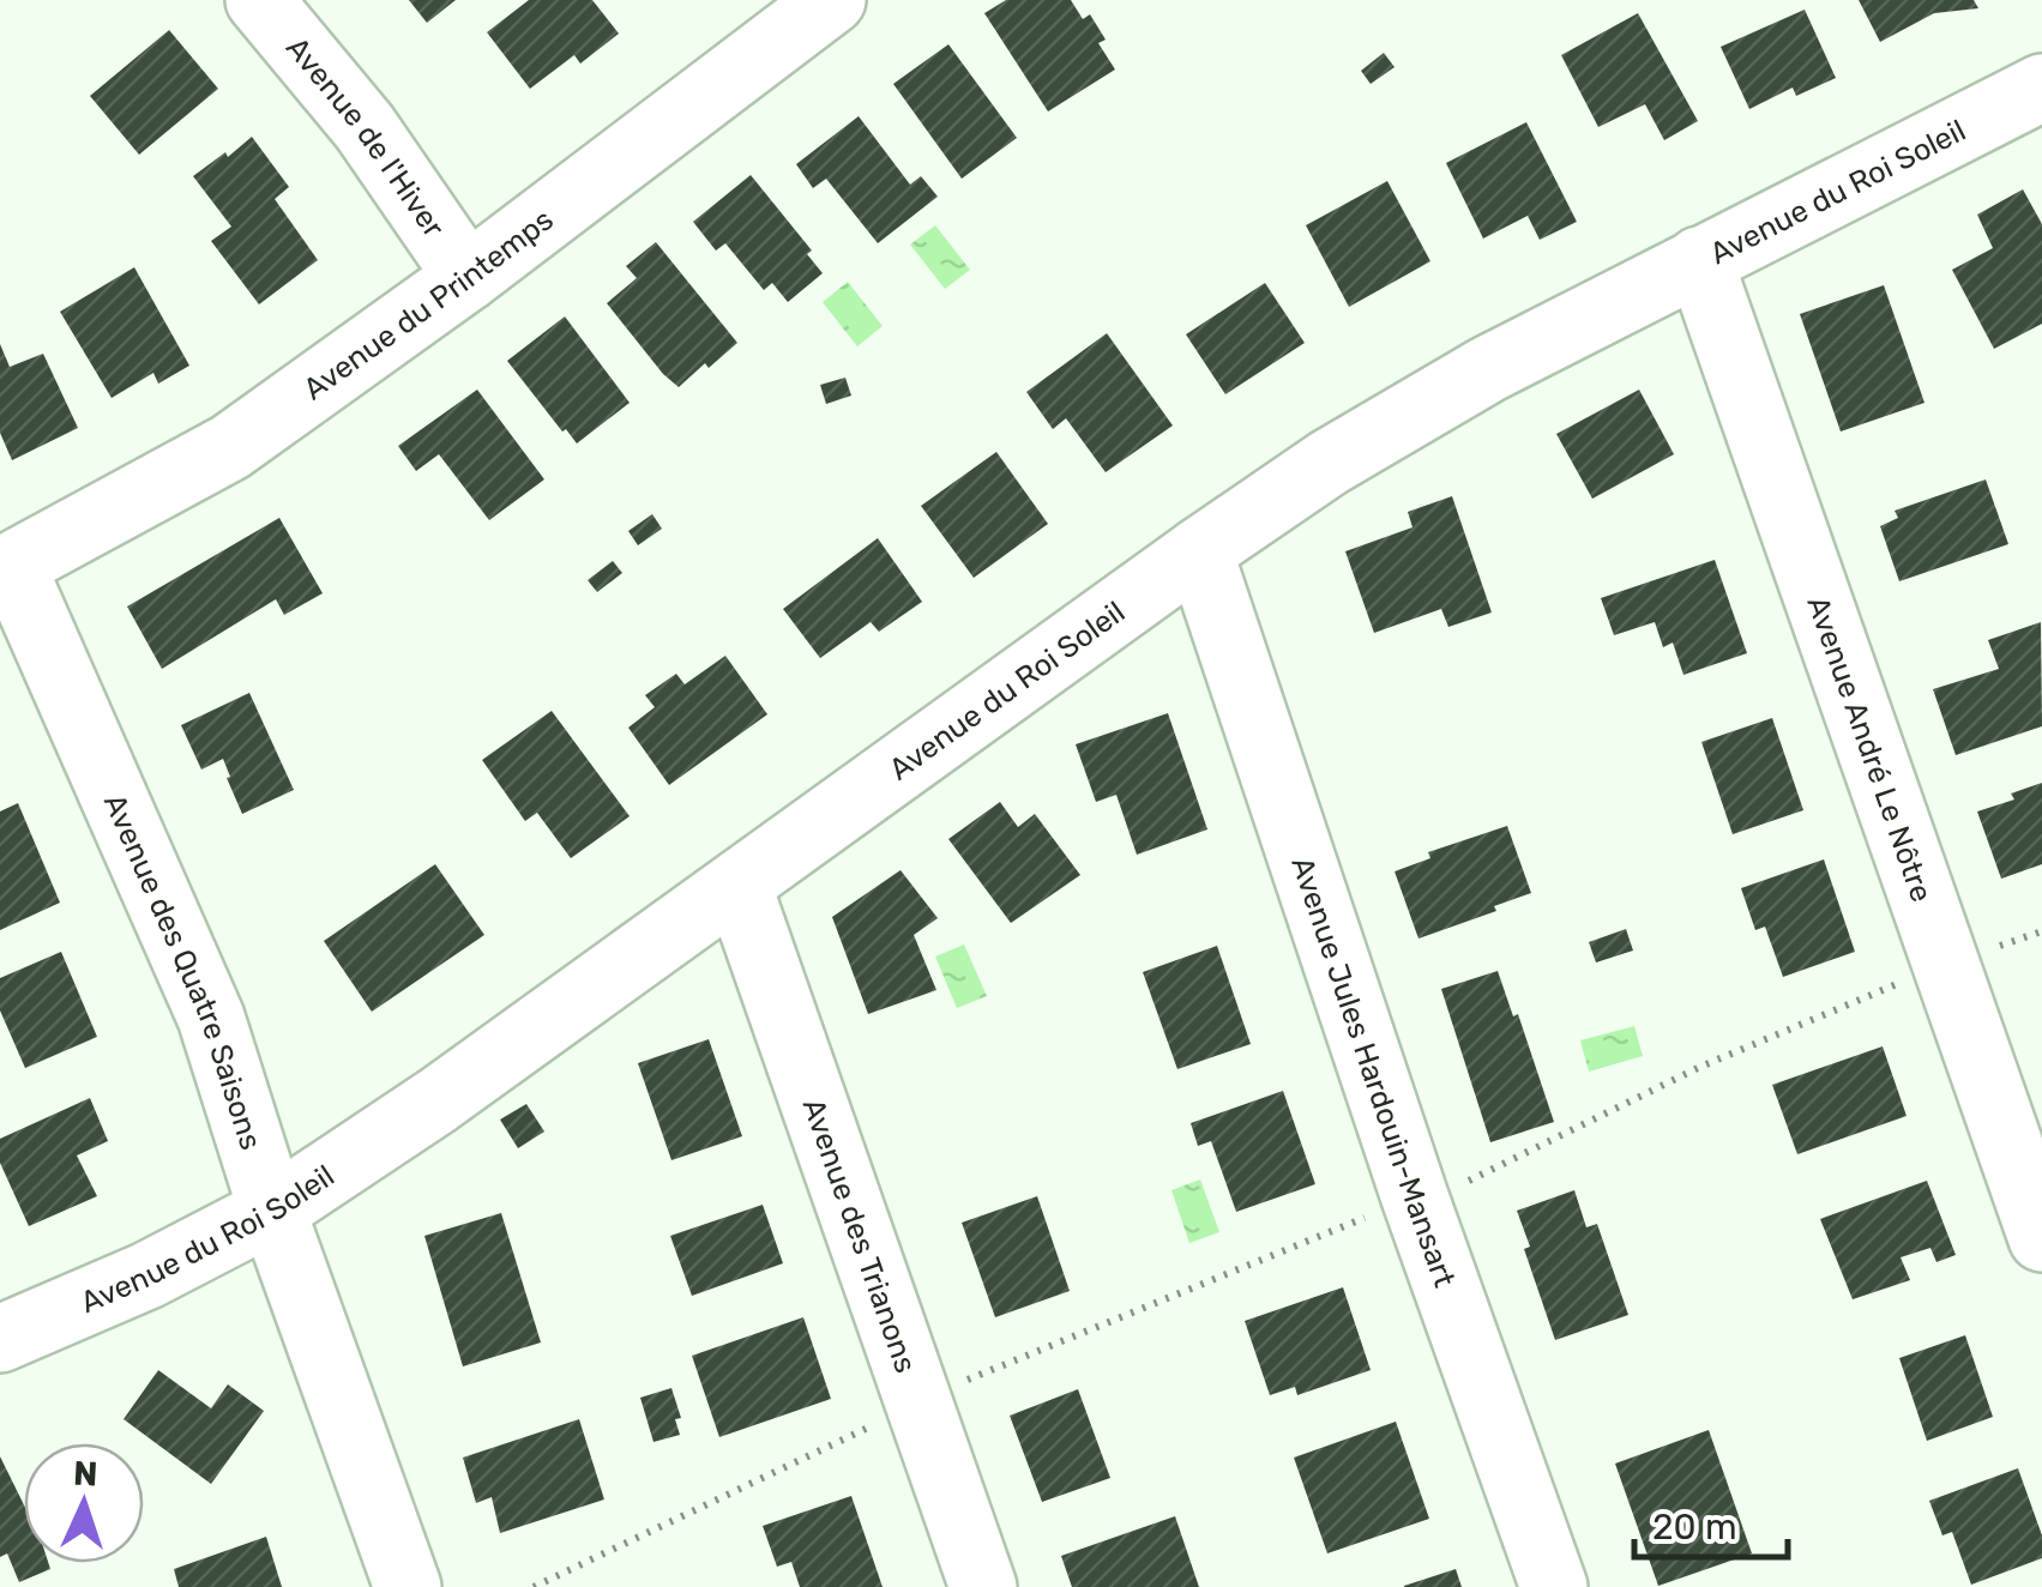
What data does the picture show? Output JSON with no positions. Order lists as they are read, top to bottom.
{
  "streets": {
    "street": [
      "Avenue de l'Hiver",
      "Avenue du Roi Soleil",
      "Avenue du Printemps",
      "Avenue André Le Nôtre",
      "Avenue des Quatre Saisons",
      "Avenue Jules Hardouin-Mansart",
      "Avenue des Trianons"
    ]
  },
  "crossings": [
    ["Avenue de l'Hiver", "Avenue du Printemps"],
    ["Avenue du Roi Soleil", "Avenue André Le Nôtre"],
    ["Avenue du Roi Soleil", "Avenue des Quatre Saisons"],
    ["Avenue du Roi Soleil", "Avenue Jules Hardouin-Mansart"],
    ["Avenue du Roi Soleil", "Avenue des Trianons"],
    ["Avenue du Printemps", "Avenue des Quatre Saisons"]
  ],
  "scale_bar": "20 m",
  "north": "top"
}
